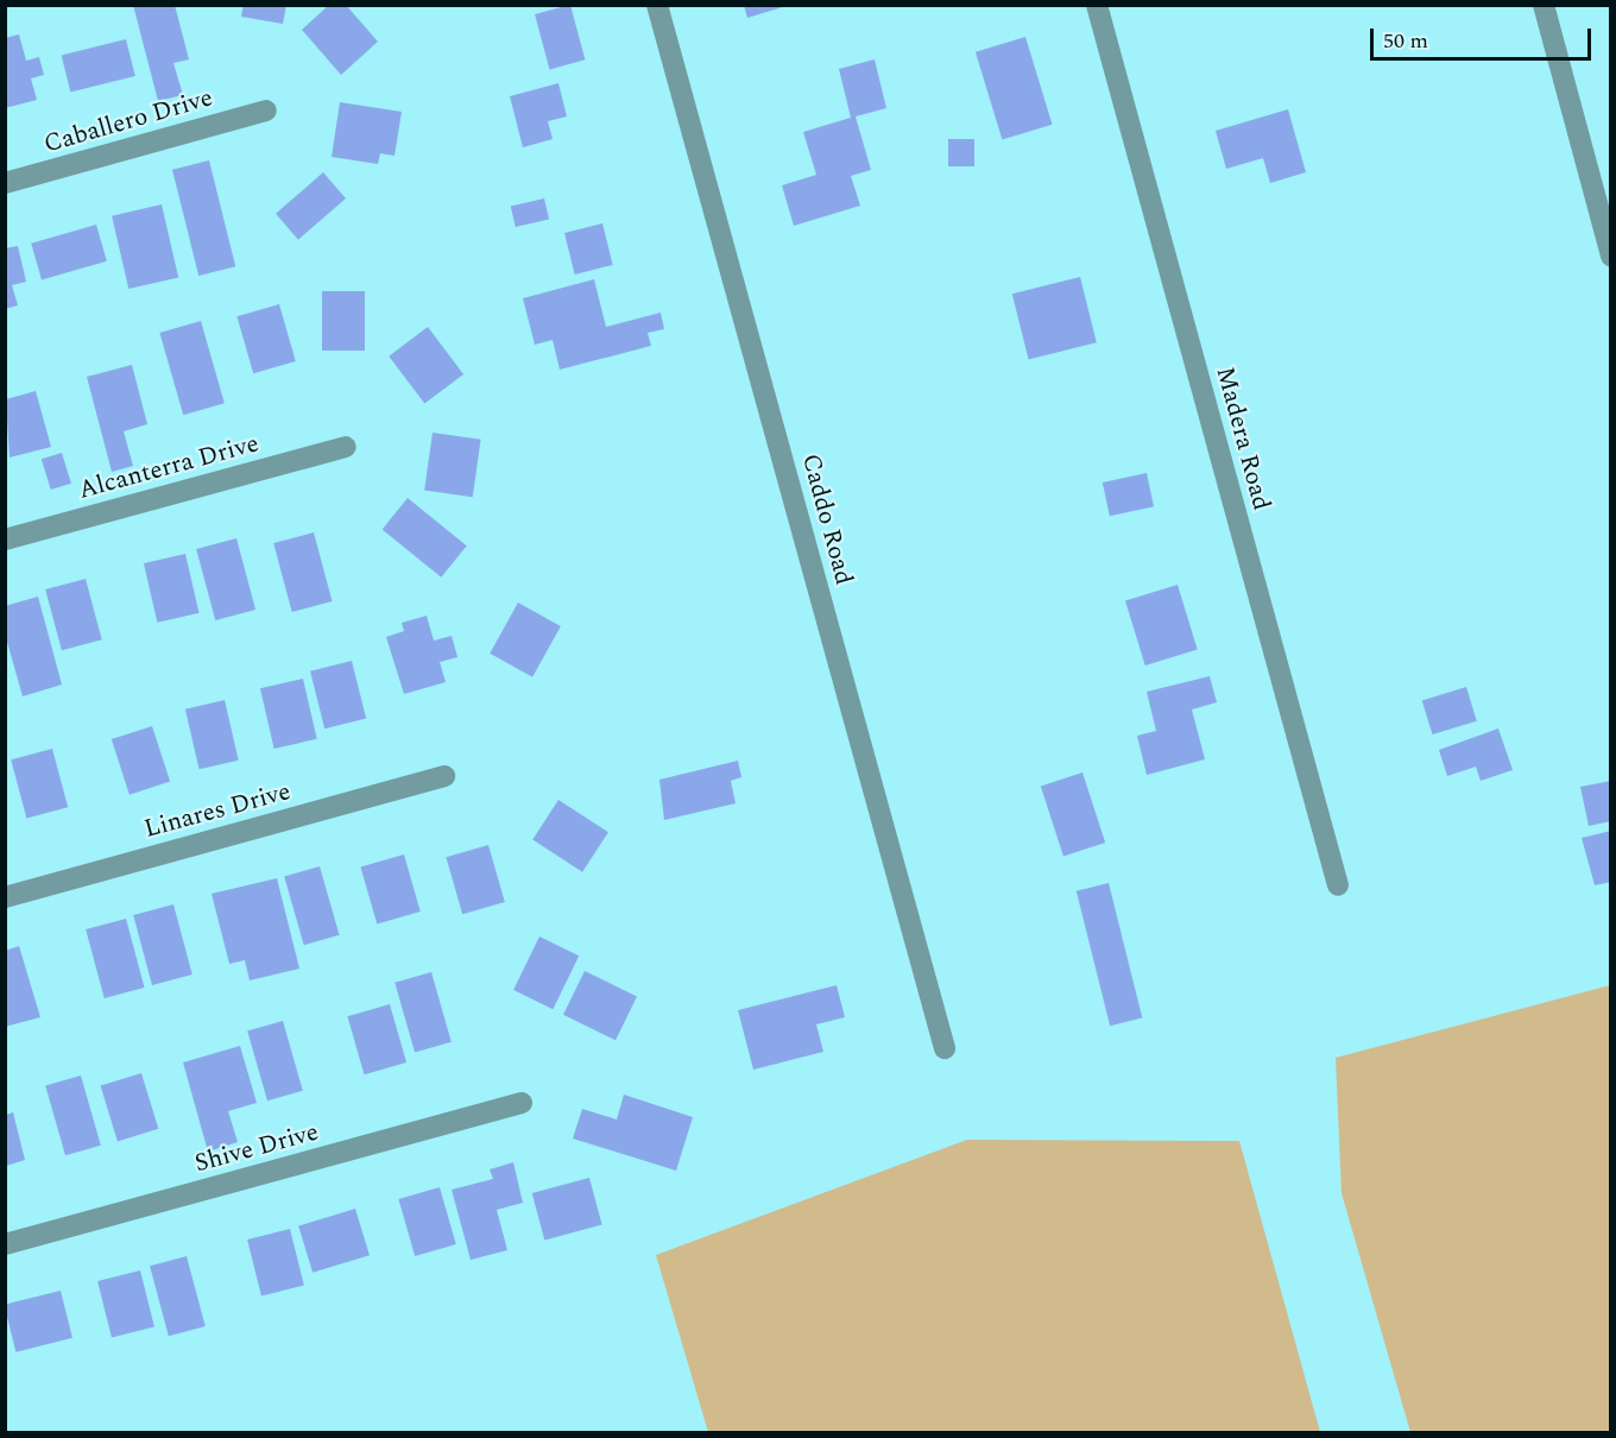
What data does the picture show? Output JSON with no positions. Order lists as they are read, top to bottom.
{
  "streets": {
    "street": [
      "Caballero Drive",
      "Madera Road",
      "Alcanterra Drive",
      "Caddo Road",
      "Linares Drive",
      "Shive Drive"
    ]
  },
  "scale_bar": "50 m"
}
